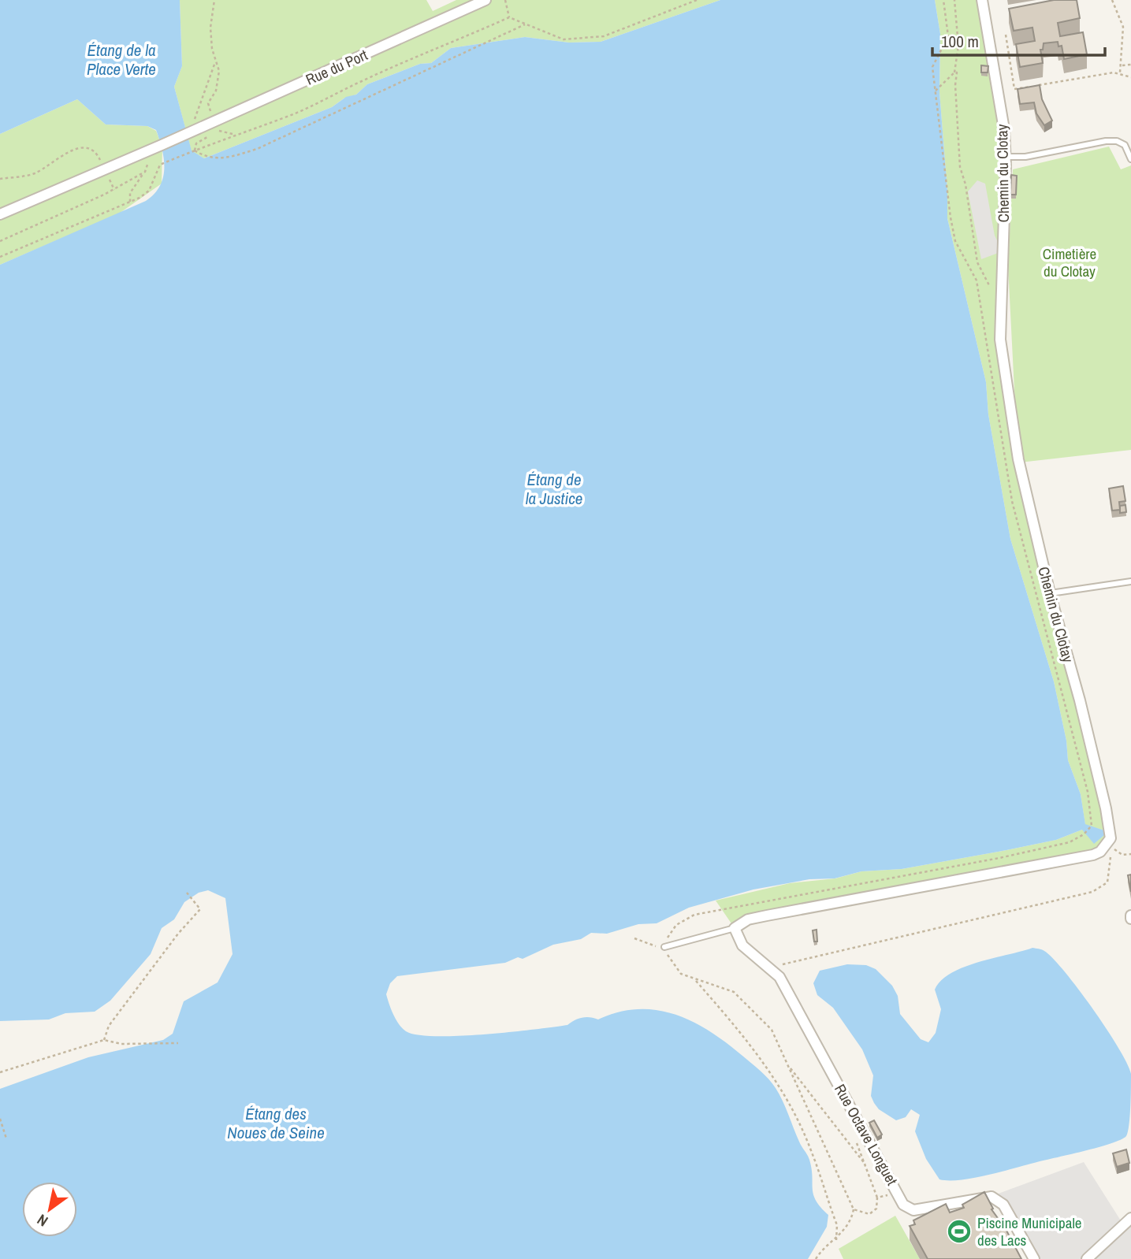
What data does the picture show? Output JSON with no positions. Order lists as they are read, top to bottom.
{
  "streets": {
    "street": ["Rue du Port", "Chemin du Clotay", "Rue Octave Longuet"]
  },
  "water": ["Étang de la Place Verte", "Étang de la Justice", "Étang des Noues de Seine"],
  "parks": ["Cimetière du Clotay"],
  "places": {
    "sports": ["Piscine Municipale des Lacs"]
  },
  "scale_bar": "100 m",
  "north": "bottom left"
}
